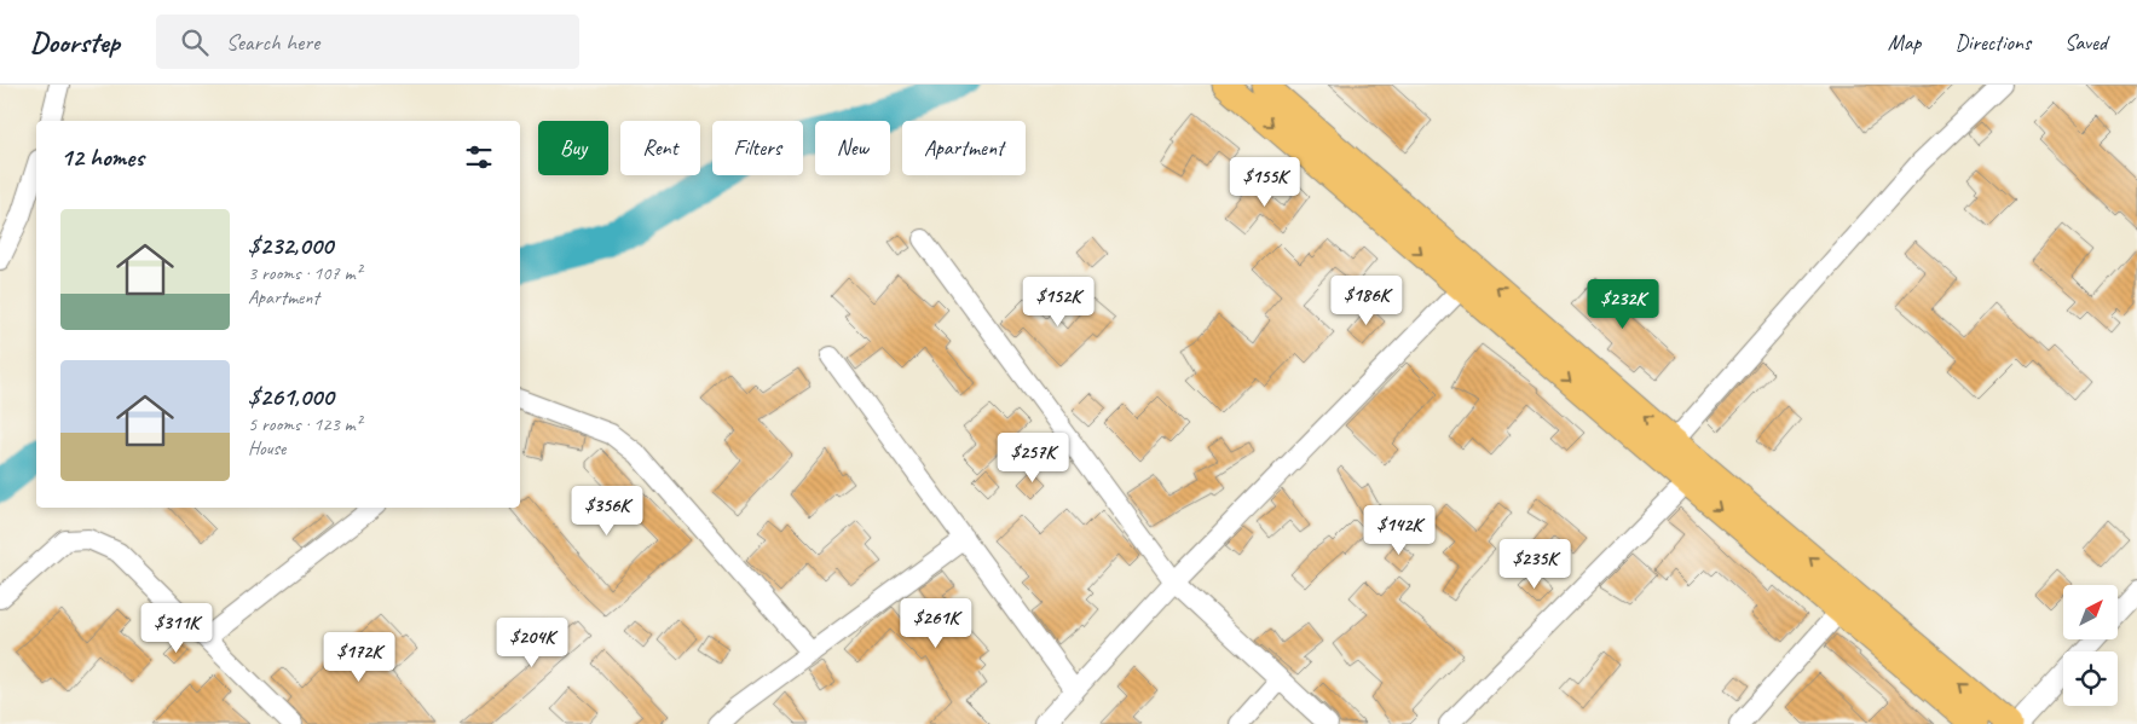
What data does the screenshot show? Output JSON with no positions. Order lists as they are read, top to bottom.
{
  "north": "top right",
  "page": {
    "header": "Doorstep",
    "search": "Search here",
    "nav": ["Map", "Directions", "Saved"],
    "chip": [
      "Buy",
      "Rent",
      "Filters",
      "New",
      "Apartment"
    ],
    "heading": "12 homes",
    "price": [
      "$155K",
      "$186K",
      "$152K",
      "$232K",
      "$257K",
      "$356K",
      "$142K",
      "$235K",
      "$261K",
      "$311K",
      "$204K",
      "$172K"
    ],
    "list": [
      {
        "name": "$232,000",
        "note": "3 rooms · 107 m² · Apartment"
      },
      {
        "name": "$261,000",
        "note": "5 rooms · 123 m² · House"
      }
    ]
  }
}
